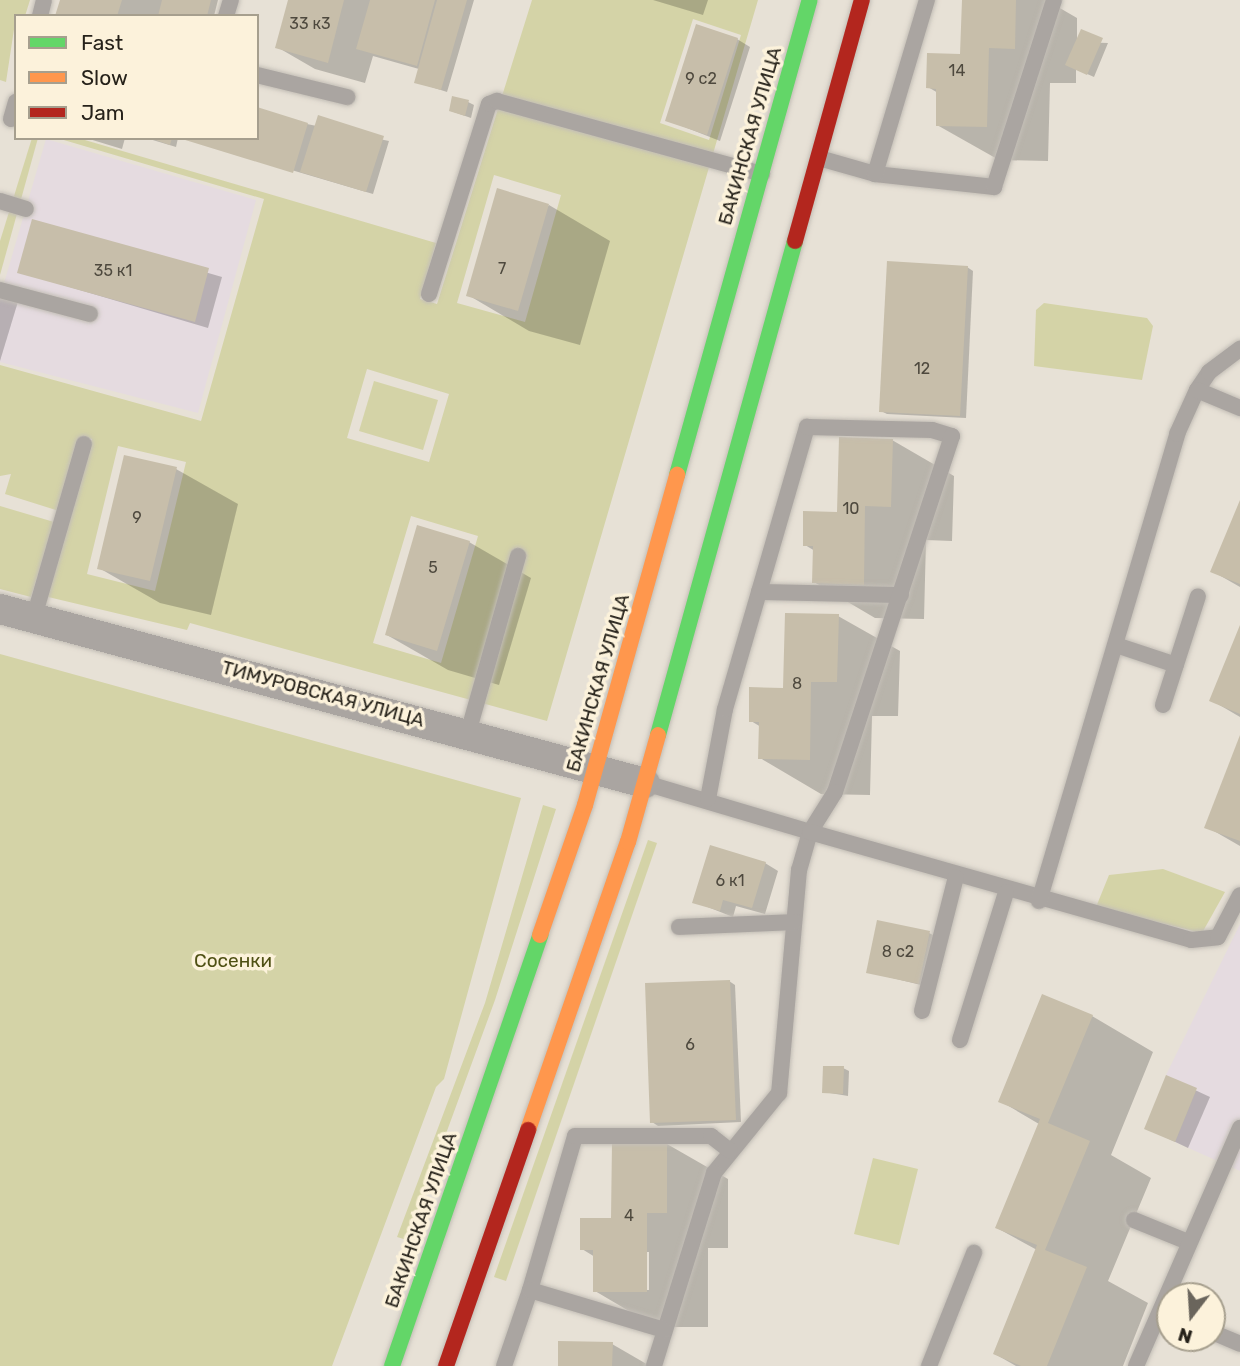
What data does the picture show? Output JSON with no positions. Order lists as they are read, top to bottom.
{
  "streets": {
    "main road": ["БАКИНСКАЯ УЛИЦА"],
    "street": ["ТИМУРОВСКАЯ УЛИЦА"]
  },
  "crossings": [
    ["БАКИНСКАЯ УЛИЦА", "ТИМУРОВСКАЯ УЛИЦА"]
  ],
  "parks": ["Сосенки"],
  "house_numbers": [
    "33 к3",
    "14",
    "9 с2",
    "7",
    "35 к1",
    "12",
    "10",
    "9",
    "5",
    "8",
    "6 к1",
    "8 с2",
    "6",
    "4"
  ],
  "legend": ["Fast", "Slow", "Jam"],
  "north": "bottom"
}
